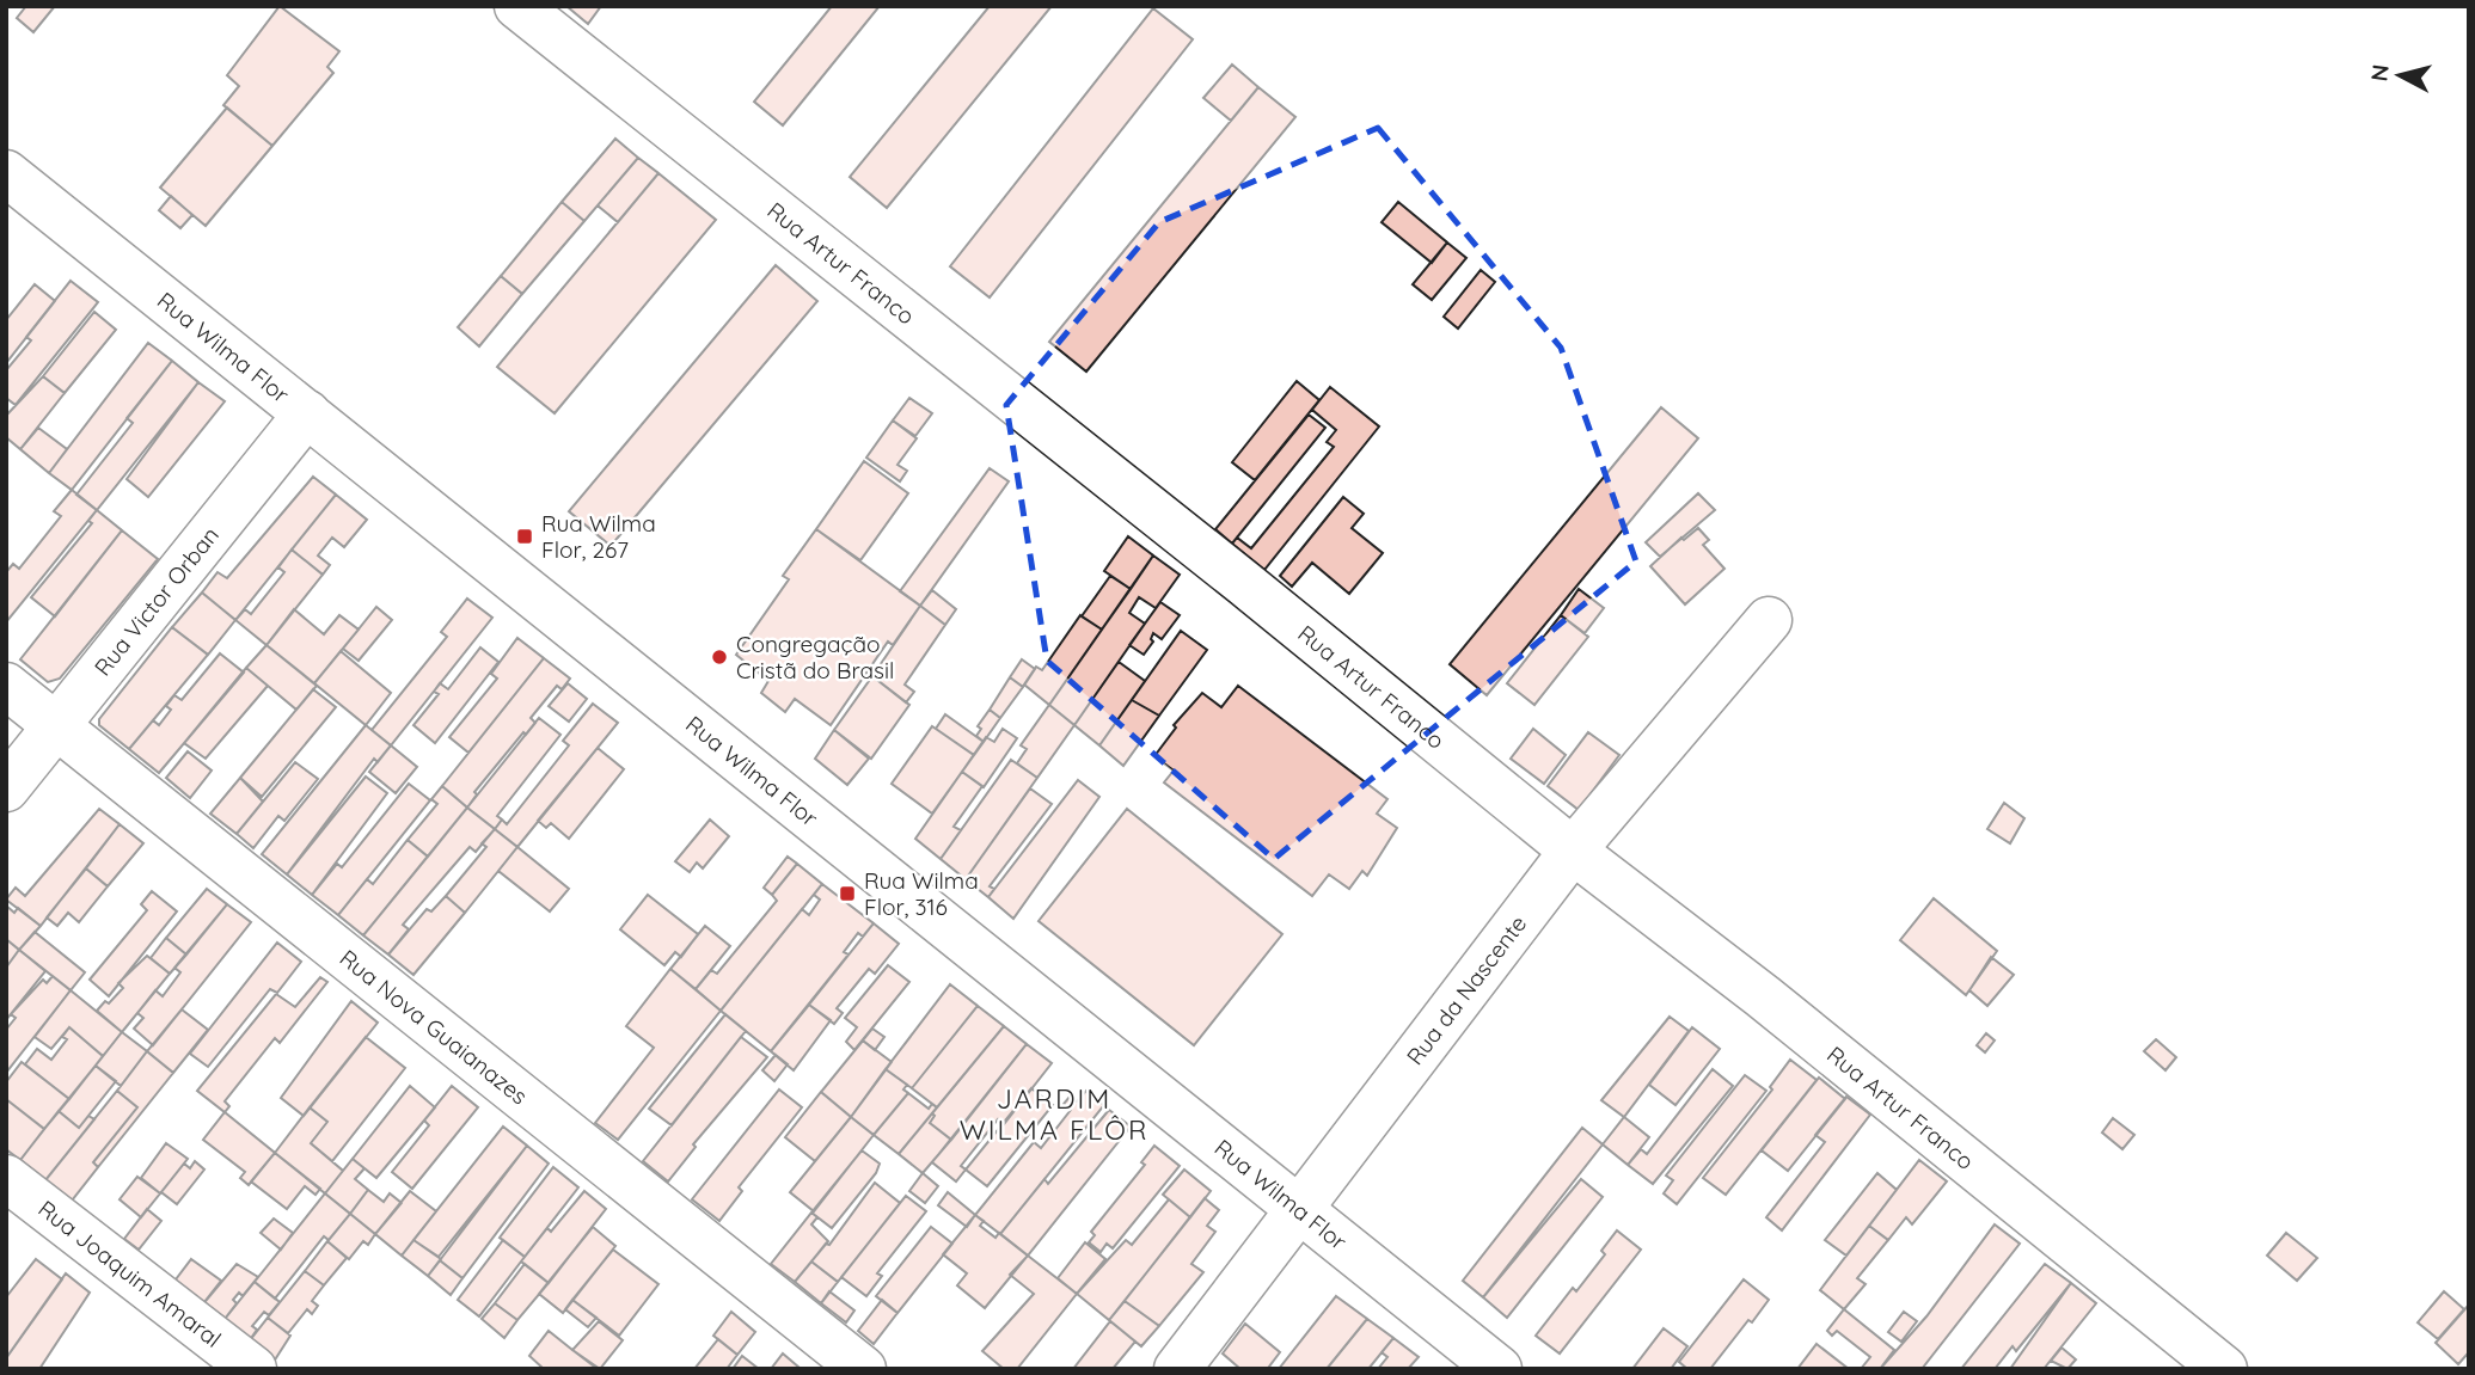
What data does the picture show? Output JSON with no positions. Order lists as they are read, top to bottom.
{
  "streets": {
    "street": [
      "Rua Artur Franco",
      "Rua Wilma Flor",
      "Rua Victor Orban",
      "Rua da Nascente",
      "Rua Nova Guaianazes",
      "Rua Joaquim Amaral"
    ]
  },
  "crossings": [
    ["Rua Artur Franco", "Rua da Nascente"],
    ["Rua Wilma Flor", "Rua Victor Orban"],
    ["Rua Wilma Flor", "Rua da Nascente"],
    ["Rua Victor Orban", "Rua Nova Guaianazes"]
  ],
  "districts": ["JARDIM WILMA FLÔR"],
  "places": {
    "transit": ["Rua Wilma Flor, 267", "Rua Wilma Flor, 316"],
    "other": ["Congregação Cristã do Brasil"]
  },
  "north": "left"
}
